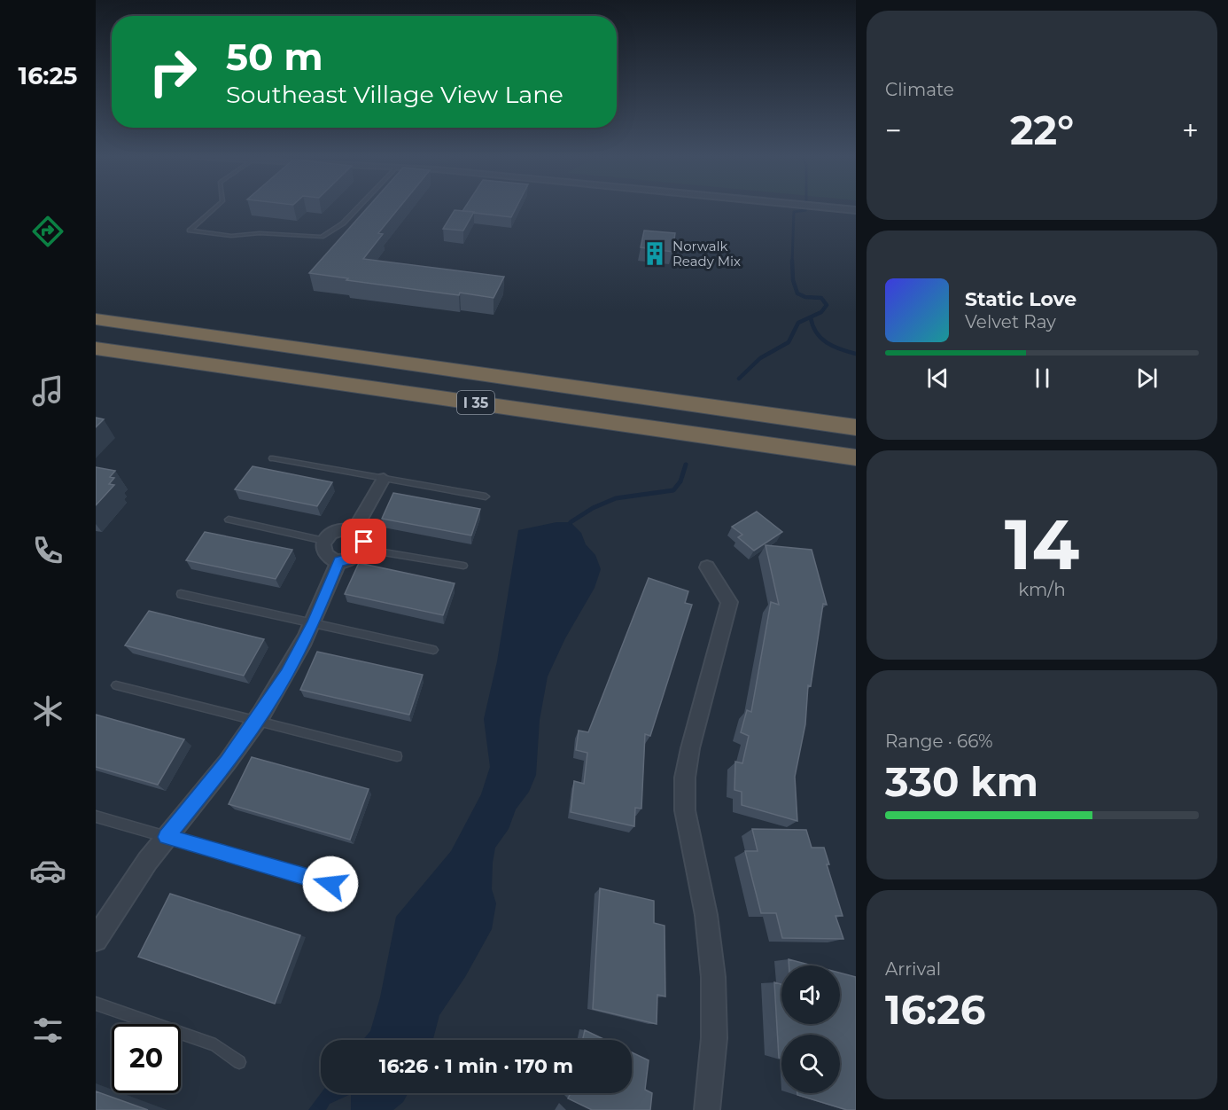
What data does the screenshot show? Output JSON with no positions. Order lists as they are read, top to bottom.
{
  "streets": {
    "highway": ["I 35"]
  },
  "places": {
    "building": ["Norwalk Ready Mix"]
  },
  "page": {
    "tabs": "16:25",
    "tile": [
      "Climate",
      ["14", "km/h"],
      ["Range · 66%", "330 km"],
      ["Arrival", "16:26"]
    ],
    "turn": ["50 m", "Southeast Village View Lane"],
    "heat": ["−", "22°", "+"],
    "song": ["Static Love", "Velvet Ray"],
    "limit": "20",
    "trip": "16:26 · 1 min · 170 m"
  }
}
